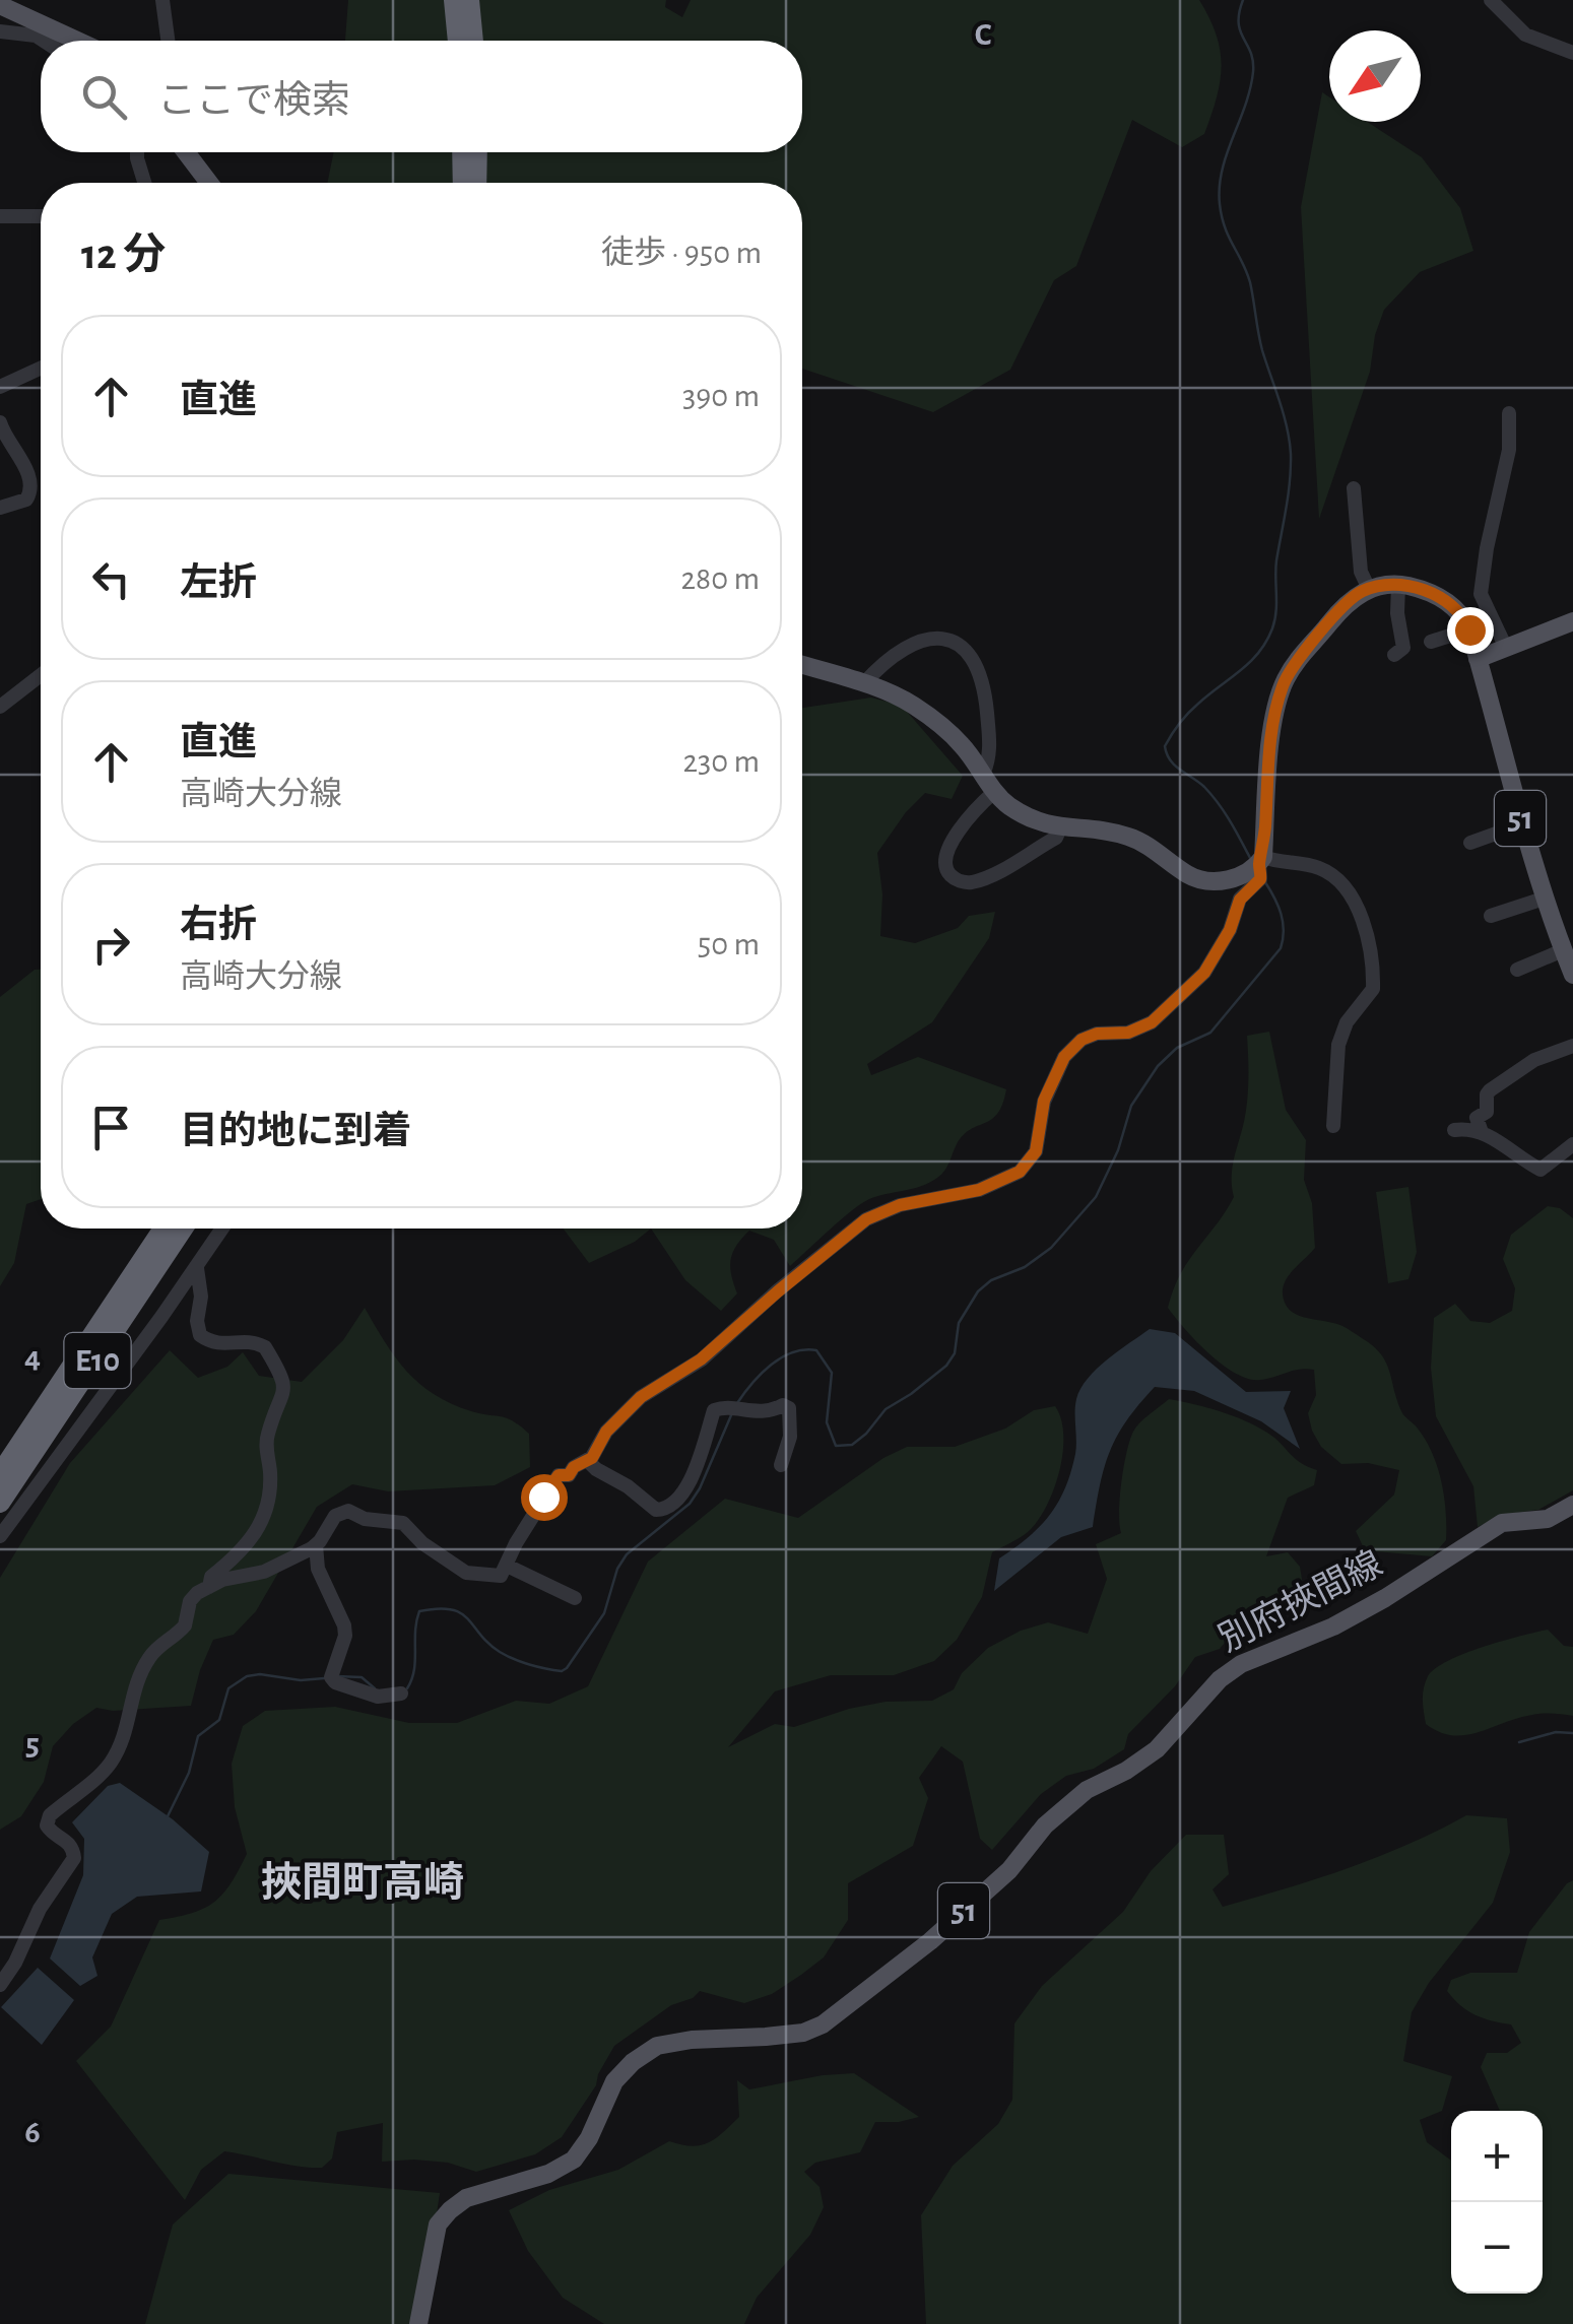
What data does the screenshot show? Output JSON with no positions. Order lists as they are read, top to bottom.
{
  "streets": {
    "highway": ["E10"],
    "main road": ["51", "別府挾間線"]
  },
  "districts": ["挾間町高崎"],
  "north": "bottom left",
  "page": {
    "search": "ここで検索",
    "heading": ["12 分", "徒歩 · 950 m"],
    "list": [
      ["直進", "390 m"],
      ["左折", "280 m"],
      ["直進", "高崎大分線", "230 m"],
      ["右折", "高崎大分線", "50 m"],
      "目的地に到着"
    ],
    "map_buttons": ["+", "−"]
  },
  "grid": {
    "columns": ["C"],
    "rows": ["4", "5", "6"]
  }
}
